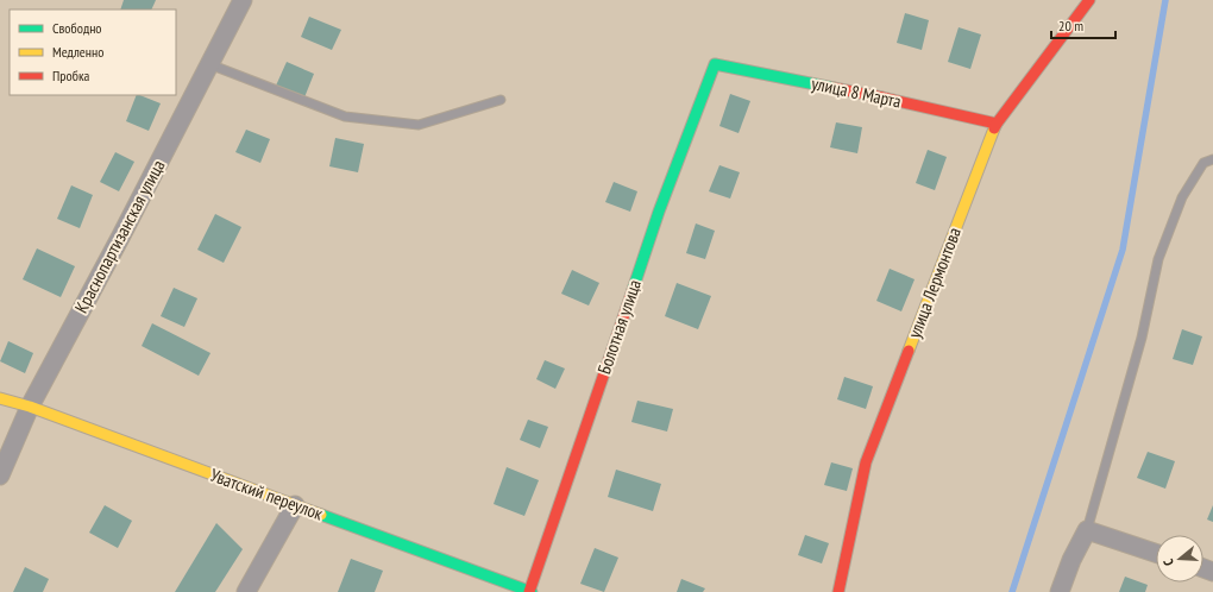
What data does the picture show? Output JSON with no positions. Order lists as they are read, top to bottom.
{
  "streets": {
    "street": [
      "улица 8 Марта",
      "Краснопартизанская улица",
      "улица Лермонтова",
      "Болотная улица",
      "Уватский переулок"
    ]
  },
  "crossings": [
    ["улица 8 Марта", "улица Лермонтова"],
    ["улица 8 Марта", "Болотная улица"],
    ["Краснопартизанская улица", "Уватский переулок"],
    ["Болотная улица", "Уватский переулок"]
  ],
  "legend": ["Свободно", "Медленно", "Пробка"],
  "scale_bar": "20 m",
  "north": "left"
}
